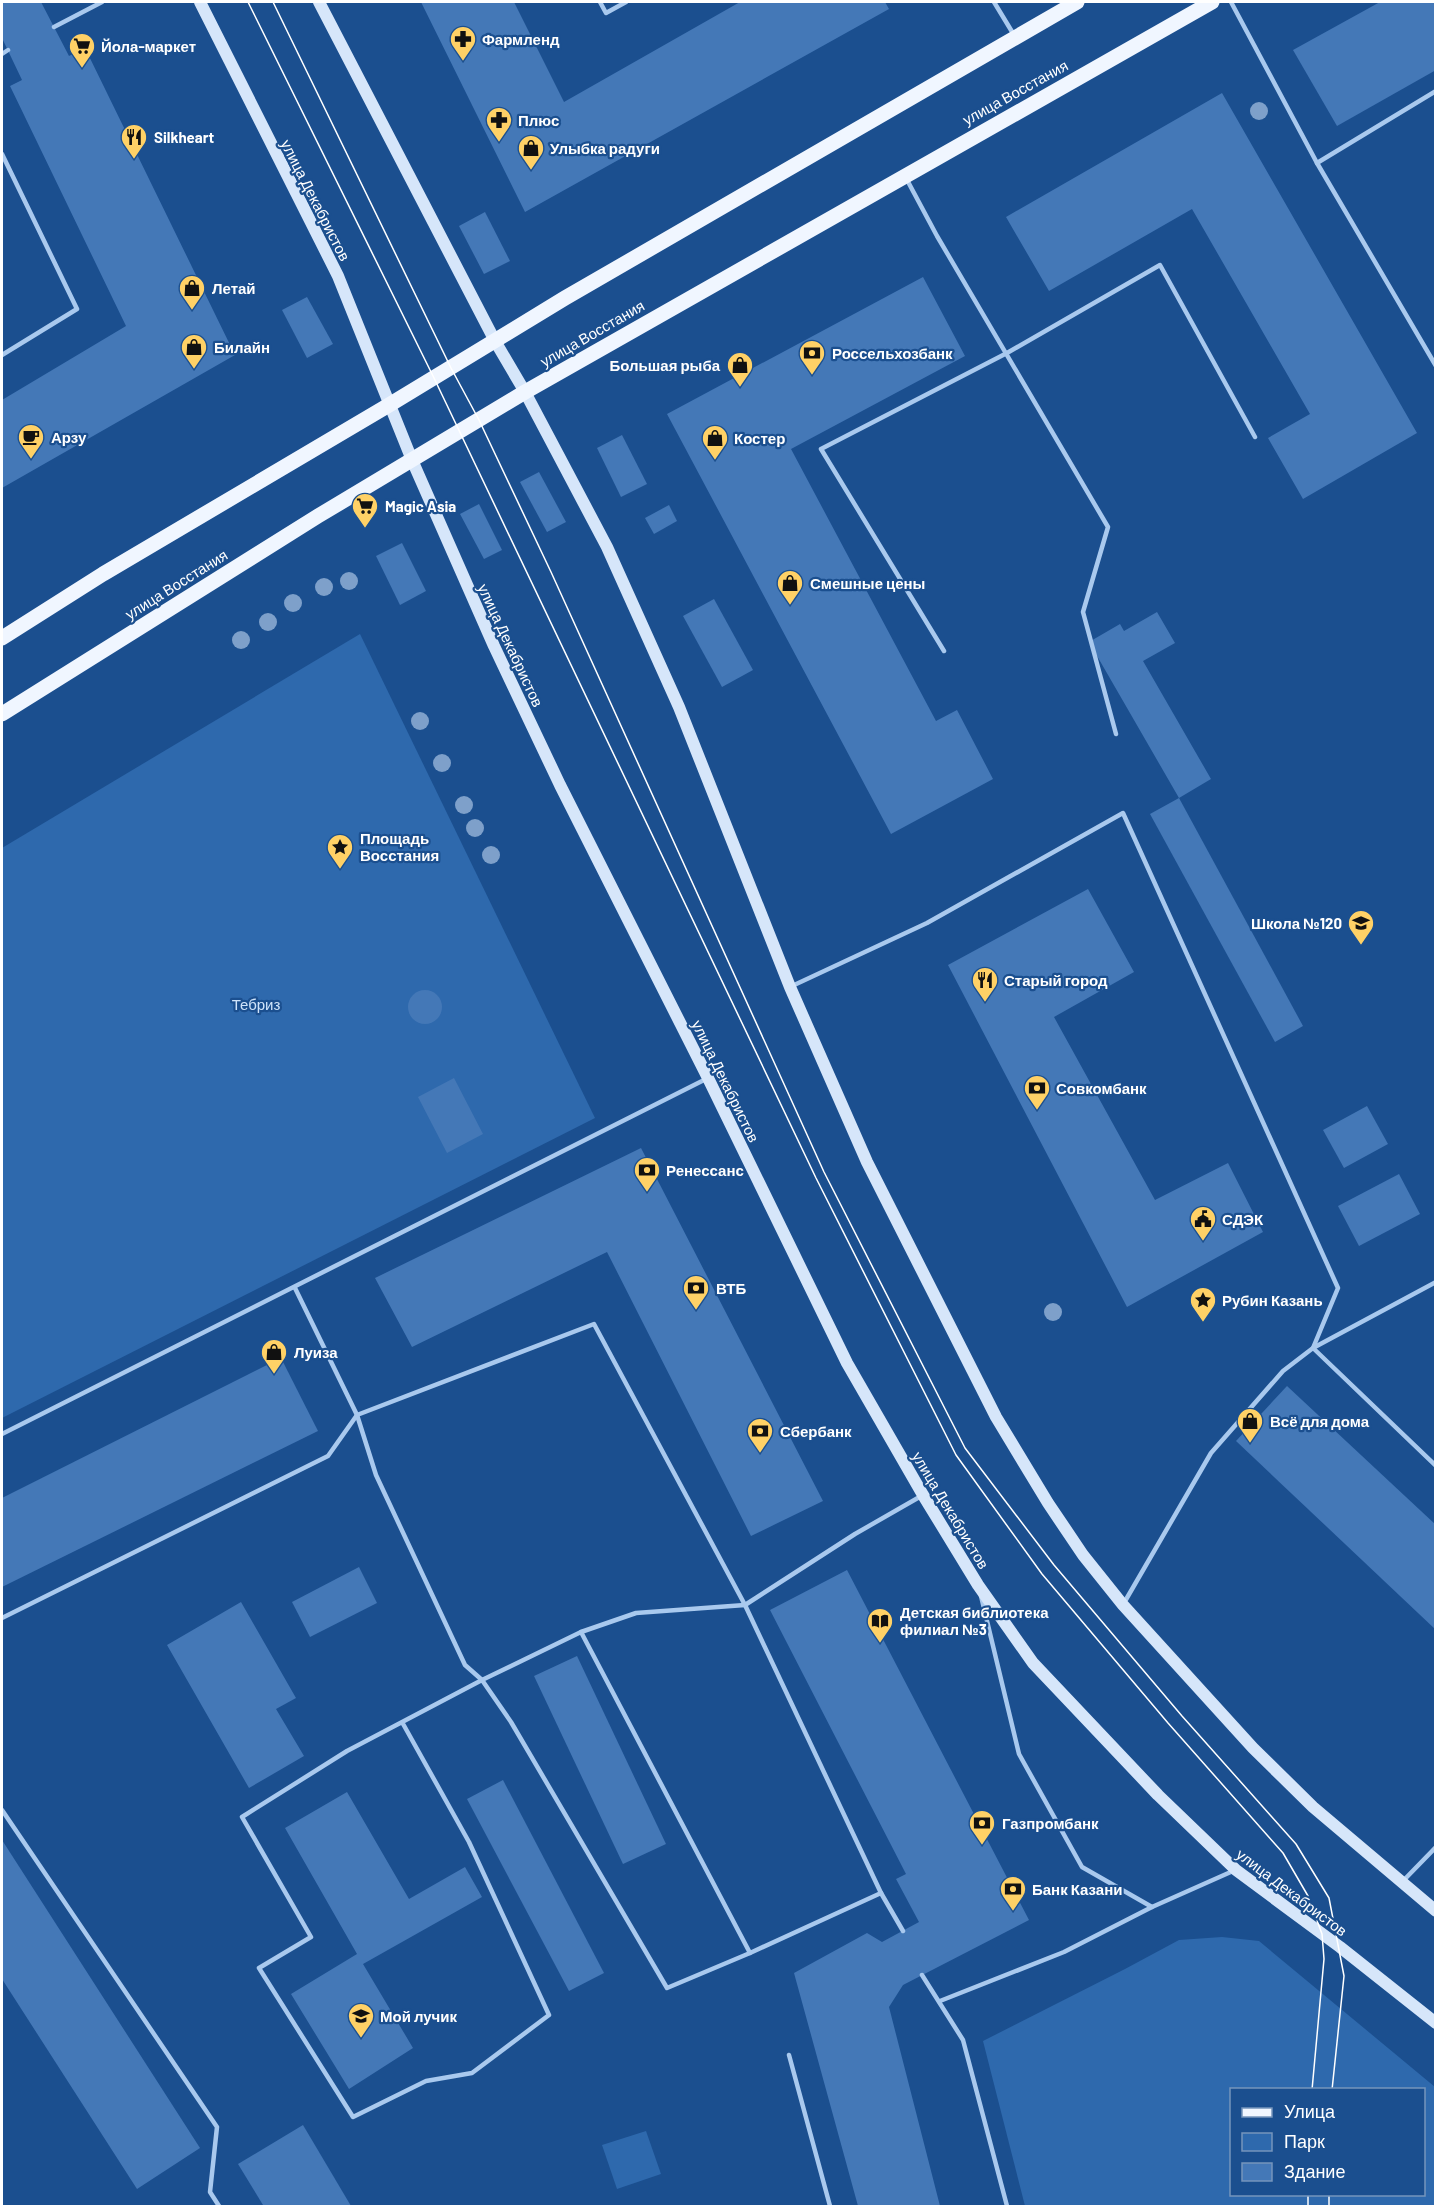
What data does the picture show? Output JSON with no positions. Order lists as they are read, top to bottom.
{
  "streets": {
    "main road": ["улица Восстания", "улица Декабристов"]
  },
  "crossings": [
    ["улица Восстания", "улица Декабристов"]
  ],
  "parks": ["Тебриз"],
  "places": {
    "pharmacy": ["Фармленд", "Плюс"],
    "supermarket": ["Йола-маркет", "Magic Asia"],
    "restaurant": ["Silkheart", "Старый город"],
    "shop": [
      "Улыбка радуги",
      "Летай",
      "Билайн",
      "Большая рыба",
      "Костер",
      "Смешные цены",
      "Луиза",
      "Всё для дома"
    ],
    "bank": [
      "Россельхозбанк",
      "Совкомбанк",
      "Ренессанс",
      "ВТБ",
      "Сбербанк",
      "Газпромбанк",
      "Банк Казани"
    ],
    "cafe": ["Арзу"],
    "place": ["Площадь Восстания", "Рубин Казань"],
    "school or university": ["Школа №120", "Мой лучик"],
    "public building": ["СДЭК"],
    "library": ["Детская библиотека филиал №3"]
  },
  "legend": ["Улица", "Парк", "Здание"]
}
